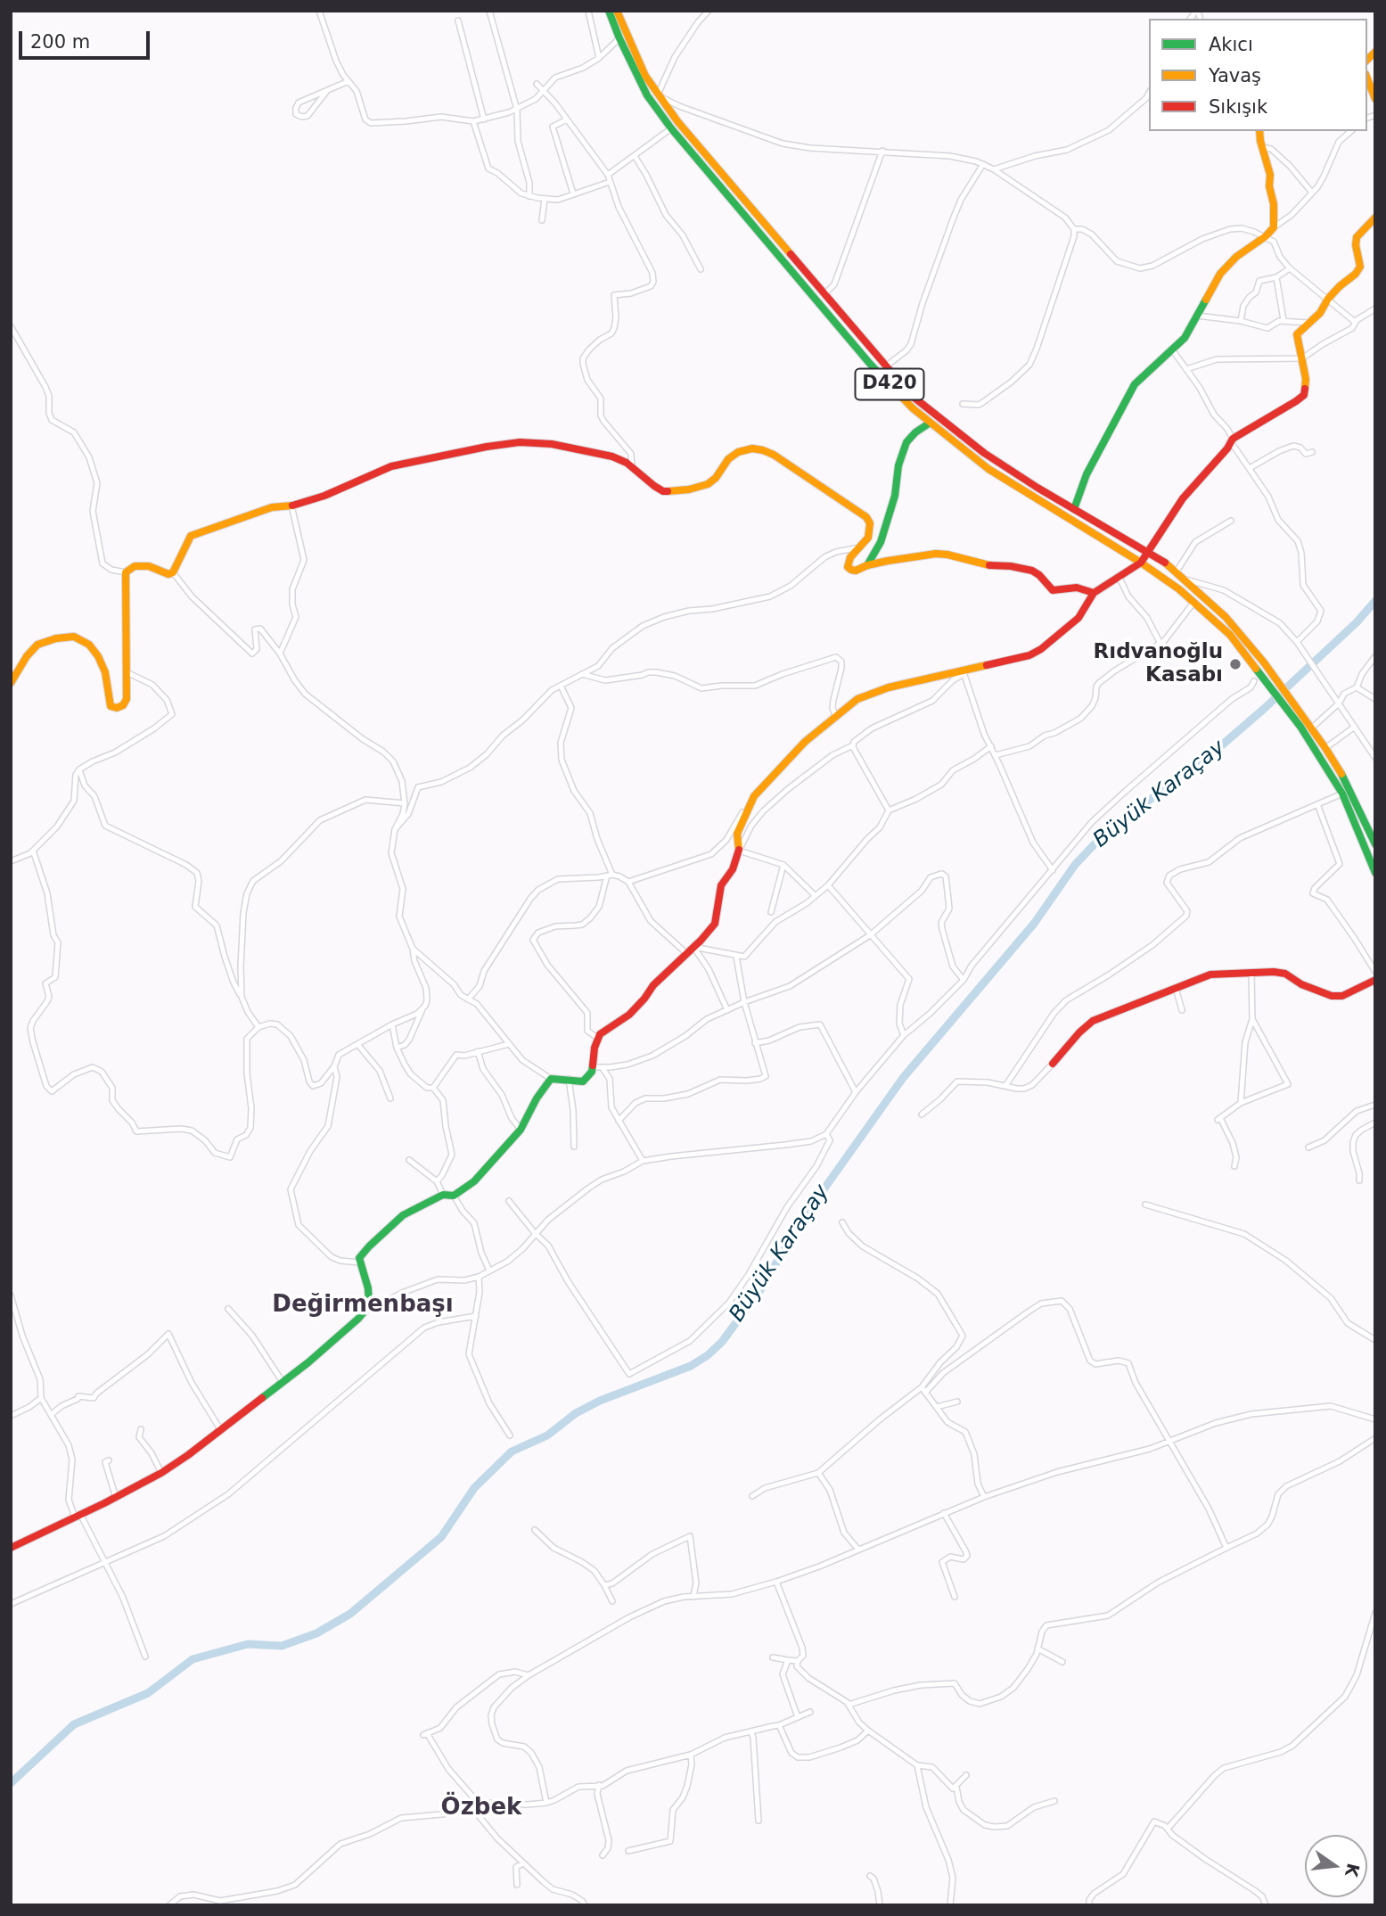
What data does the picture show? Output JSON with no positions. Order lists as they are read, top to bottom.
{
  "streets": {
    "main road": ["D420"]
  },
  "districts": ["Değirmenbaşı", "Özbek"],
  "water": ["Büyük Karaçay"],
  "places": ["Rıdvanoğlu Kasabı"],
  "legend": ["Akıcı", "Yavaş", "Sıkışık"],
  "scale_bar": "200 m",
  "north": "right"
}
